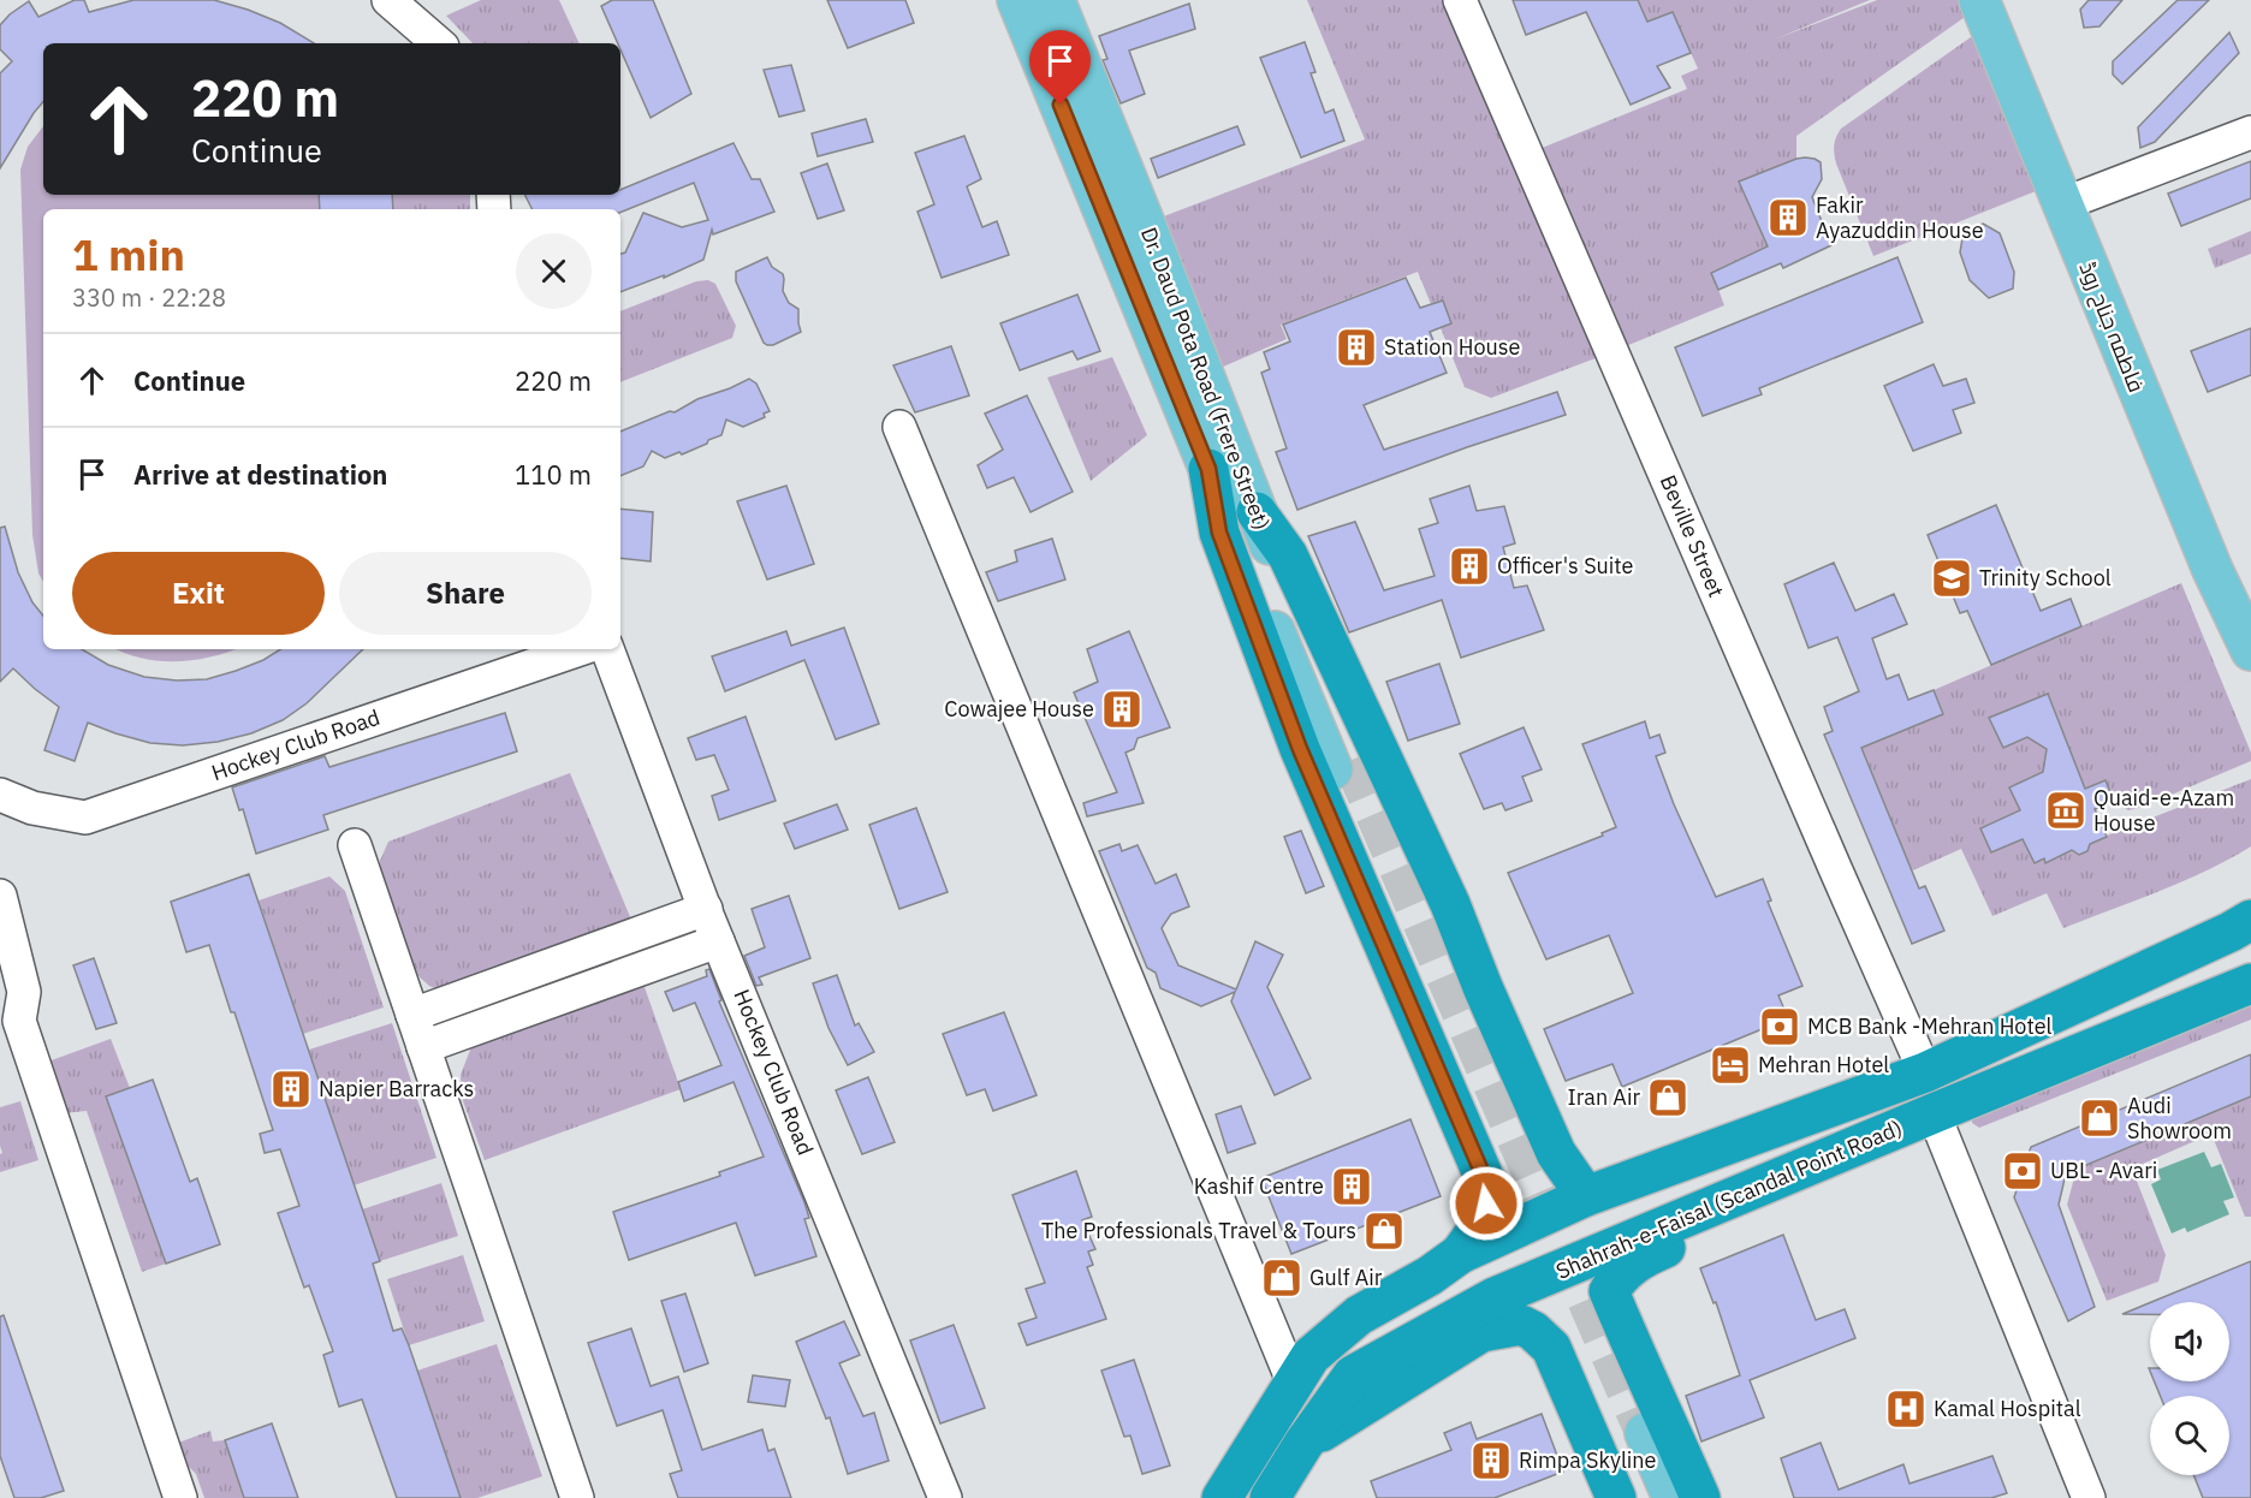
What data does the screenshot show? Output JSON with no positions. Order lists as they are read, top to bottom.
{
  "streets": {
    "highway": ["Shahrah-e-Faisal (Scandal Point Road)"],
    "main road": ["فاطمہ جناح روڈ", "Dr. Daud Pota Road (Frere Street)"],
    "street": ["Beville Street", "Hockey Club Road"]
  },
  "crossings": [
    ["Beville Street", "Shahrah-e-Faisal (Scandal Point Road)"]
  ],
  "places": {
    "building": [
      "Fakir Ayazuddin House",
      "Station House",
      "Officer's Suite",
      "Cowajee House",
      "Napier Barracks",
      "Kashif Centre",
      "Rimpa Skyline"
    ],
    "school or university": ["Trinity School"],
    "museum": ["Quaid-e-Azam House"],
    "bank": ["MCB Bank -Mehran Hotel", "UBL - Avari"],
    "hotel": ["Mehran Hotel"],
    "shop": [
      "Iran Air",
      "Audi Showroom",
      "The Professionals Travel & Tours",
      "Gulf Air"
    ],
    "hospital": ["Kamal Hospital"]
  },
  "page": {
    "turn": ["220 m", "Continue"],
    "heading": ["1 min", "330 m · 22:28"],
    "list": [
      {
        "name": "Continue",
        "value": "220 m"
      },
      {
        "name": "Arrive at destination",
        "value": "110 m"
      }
    ],
    "buttons": ["Exit", "Share"]
  }
}
